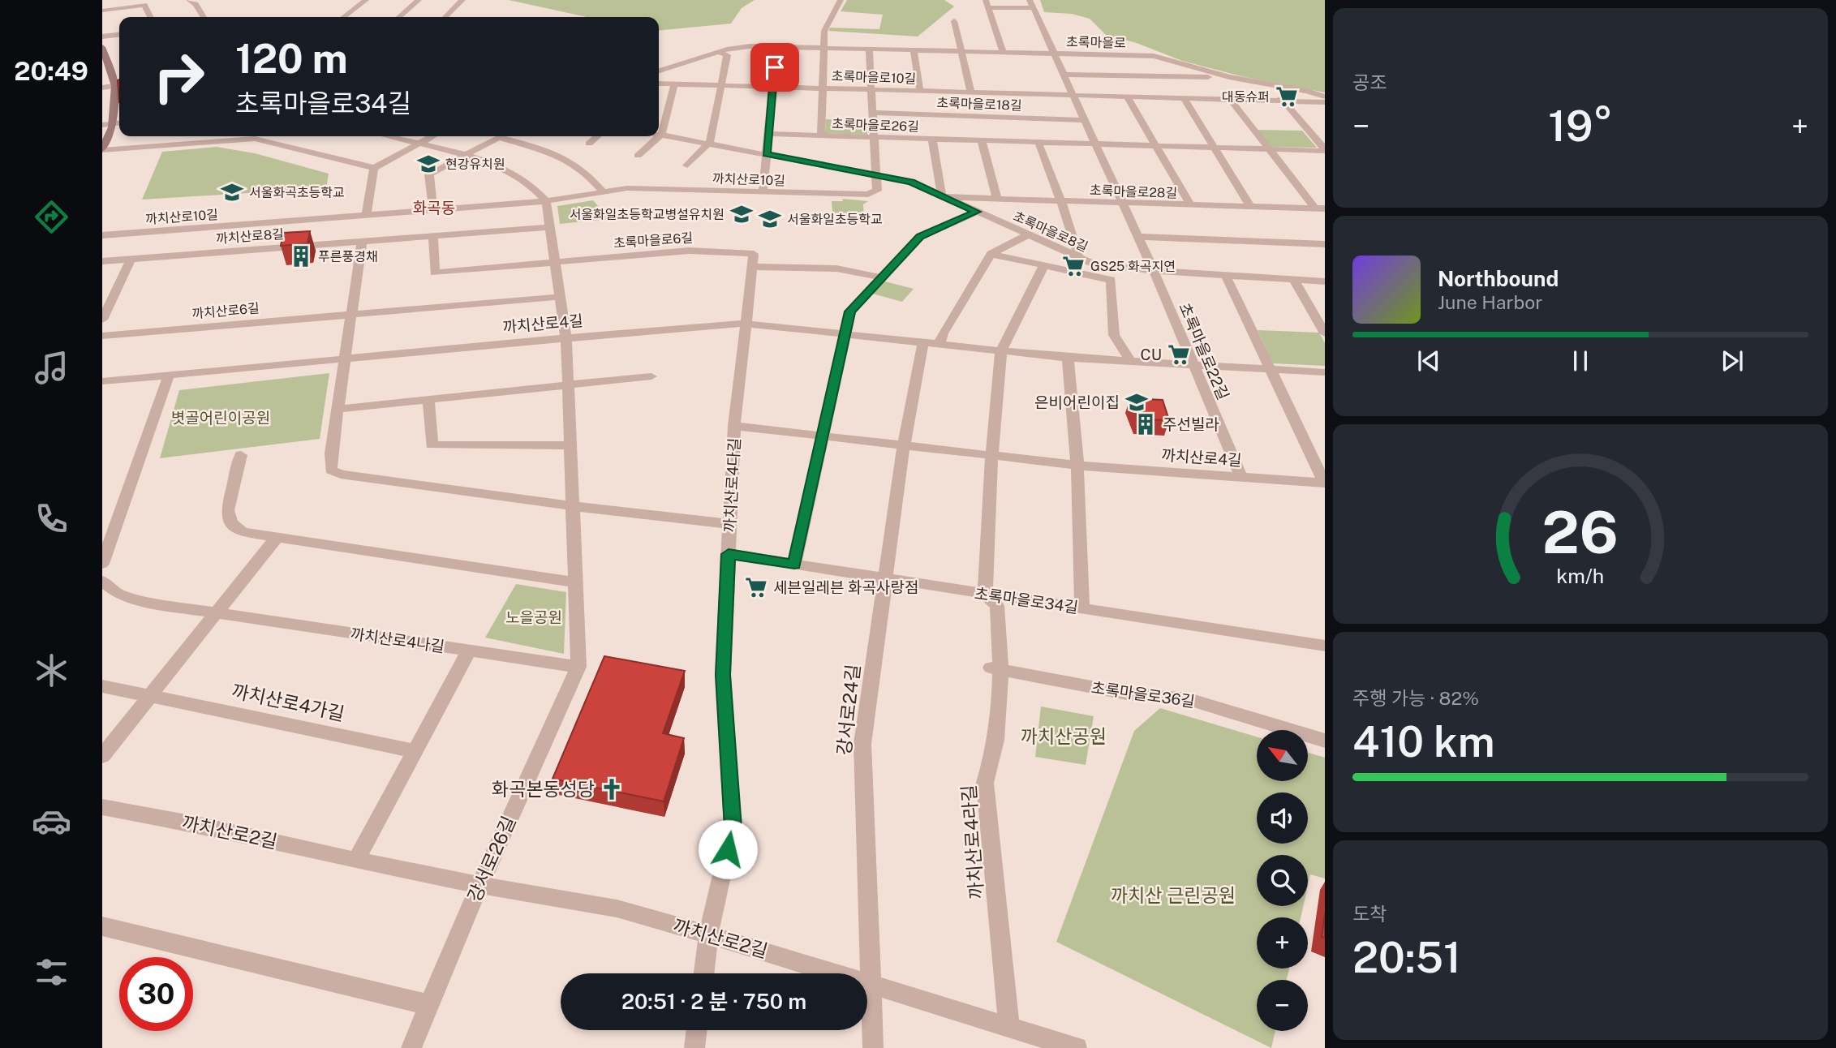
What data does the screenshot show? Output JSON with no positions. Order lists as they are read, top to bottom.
{
  "streets": {
    "street": [
      "초록마을로",
      "초록마을로10길",
      "초록마을로18길",
      "초록마을로26길",
      "까치산로10길",
      "초록마을로28길",
      "초록마을로8길",
      "까치산로8길",
      "초록마을로6길",
      "까치산로6길",
      "까치산로4길",
      "초록마을로22길",
      "까치산로4다길",
      "초록마을로34길",
      "까치산로4나길",
      "초록마을로36길",
      "까치산로4가길",
      "강서로24길",
      "까치산로2길",
      "까치산로4라길",
      "강서로26길"
    ]
  },
  "crossings": [
    ["초록마을로", "초록마을로22길"],
    ["초록마을로10길", "초록마을로22길"],
    ["초록마을로18길", "초록마을로22길"],
    ["초록마을로26길", "초록마을로22길"],
    ["까치산로10길", "초록마을로8길"],
    ["초록마을로28길", "초록마을로8길"],
    ["초록마을로28길", "초록마을로22길"],
    ["초록마을로8길", "초록마을로22길"],
    ["까치산로4길", "초록마을로22길"],
    ["까치산로4길", "까치산로4다길"],
    ["까치산로4길", "강서로24길"],
    ["까치산로4길", "강서로26길"],
    ["까치산로4다길", "초록마을로34길"],
    ["까치산로4다길", "강서로24길"],
    ["까치산로4다길", "까치산로2길"],
    ["초록마을로34길", "강서로24길"],
    ["초록마을로34길", "까치산로4라길"],
    ["까치산로4나길", "강서로26길"],
    ["초록마을로36길", "까치산로4라길"],
    ["강서로24길", "까치산로2길"],
    ["까치산로2길", "까치산로4라길"],
    ["까치산로2길", "강서로26길"]
  ],
  "districts": ["화곡동"],
  "parks": [
    "볏골어린이공원",
    "노을공원",
    "까치산공원",
    "까치산 근린공원"
  ],
  "places": {
    "supermarket": [
      "대동슈퍼",
      "GS25 화곡지연",
      "CU",
      "세븐일레븐 화곡사랑점"
    ],
    "school or university": [
      "현강유치원",
      "서울화곡초등학교",
      "서울화일초등학교병설유치원",
      "서울화일초등학교",
      "은비어린이집"
    ],
    "building": ["푸른풍경채", "주선빌라"],
    "church": ["화곡본동성당"]
  },
  "north": "top left",
  "page": {
    "tabs": "20:49",
    "tile": [
      "공조",
      ["주행 가능 · 82%", "410 km"],
      ["도착", "20:51"]
    ],
    "turn": ["120 m", "초록마을로34길"],
    "heat": ["−", "19°", "+"],
    "song": ["Northbound", "June Harbor"],
    "map_buttons": ["+", "−"],
    "limit": "30",
    "trip": "20:51 · 2 분 · 750 m",
    "gauge": ["26", "km/h"]
  }
}
